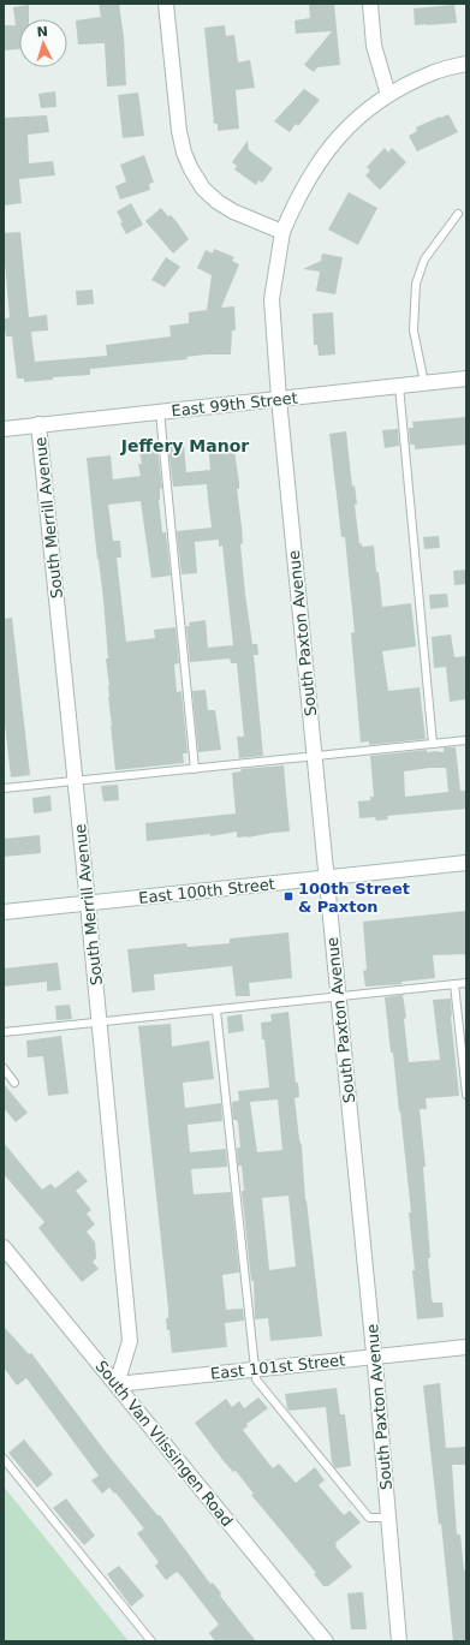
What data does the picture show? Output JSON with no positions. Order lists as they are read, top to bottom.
{
  "streets": {
    "street": [
      "East 99th Street",
      "South Merrill Avenue",
      "South Paxton Avenue",
      "East 100th Street",
      "East 101st Street",
      "South Van Vlissingen Road"
    ]
  },
  "crossings": [
    ["East 99th Street", "South Merrill Avenue"],
    ["East 99th Street", "South Paxton Avenue"],
    ["South Merrill Avenue", "East 100th Street"],
    ["South Merrill Avenue", "East 101st Street"],
    ["South Merrill Avenue", "South Van Vlissingen Road"],
    ["South Paxton Avenue", "East 100th Street"],
    ["South Paxton Avenue", "East 101st Street"],
    ["East 101st Street", "South Van Vlissingen Road"]
  ],
  "districts": ["Jeffery Manor"],
  "places": {
    "transit": ["100th Street & Paxton"]
  },
  "north": "top"
}
